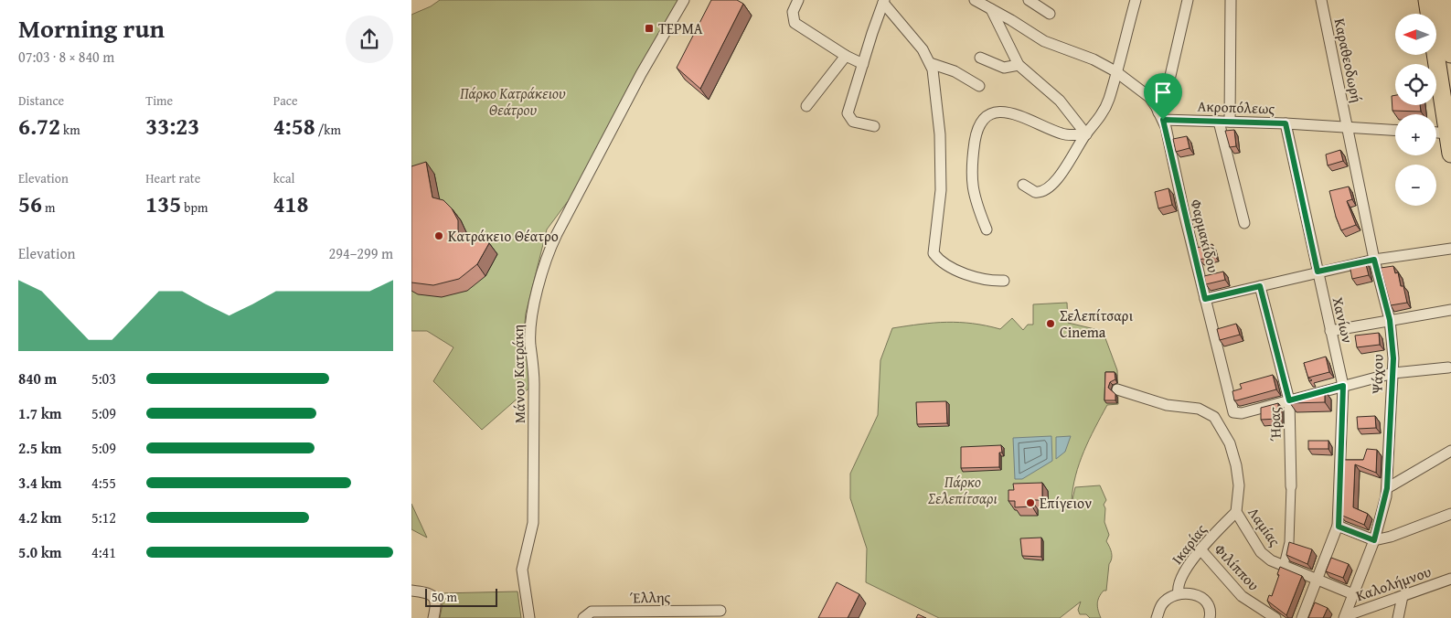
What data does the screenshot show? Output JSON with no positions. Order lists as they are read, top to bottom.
{
  "streets": {
    "street": [
      "Καραθεοδωρή",
      "Ακροπόλεως",
      "Φαρμακίδου",
      "Χανίων",
      "Μάνου Κατράκη",
      "Ψάχου",
      "Ήρας",
      "Λαμίας",
      "Ικαρίας",
      "Φιλίππου",
      "Καλολήμνου",
      "Έλλης"
    ]
  },
  "crossings": [
    ["Καραθεοδωρή", "Ακροπόλεως"],
    ["Καραθεοδωρή", "Ψάχου"],
    ["Ακροπόλεως", "Φαρμακίδου"],
    ["Ακροπόλεως", "Χανίων"],
    ["Ακροπόλεως", "Ψάχου"],
    ["Φαρμακίδου", "Ήρας"],
    ["Ψάχου", "Λαμίας"],
    ["Ψάχου", "Καλολήμνου"],
    ["Ήρας", "Λαμίας"],
    ["Λαμίας", "Ικαρίας"],
    ["Ικαρίας", "Φιλίππου"]
  ],
  "parks": ["Πάρκο Κατράκειου Θεάτρου", "Πάρκο Σελεπίτσαρι"],
  "places": {
    "transit": ["ΤΕΡΜΑ"],
    "other": ["Κατράκειο Θέατρο", "Σελεπίτσαρι Cinema", "Επίγειον"]
  },
  "scale_bar": "50 m",
  "north": "left",
  "page": {
    "heading": ["Morning run", "07:03 · 8 × 840 m"],
    "map_buttons": ["+", "−"],
    "stats": [
      ["Distance", "6.72 km"],
      ["Time", "33:23"],
      ["Pace", "4:58 /km"],
      ["Elevation", "56 m"],
      ["Heart rate", "135 bpm"],
      ["kcal", "418"]
    ],
    "chart": ["Elevation", "294–299 m"],
    "list": [
      {
        "name": "840 m",
        "note": "5:03"
      },
      {
        "name": "1.7 km",
        "note": "5:09"
      },
      {
        "name": "2.5 km",
        "note": "5:09"
      },
      {
        "name": "3.4 km",
        "note": "4:55"
      },
      {
        "name": "4.2 km",
        "note": "5:12"
      },
      {
        "name": "5.0 km",
        "note": "4:41"
      }
    ],
    "scale": "50 m"
  }
}
